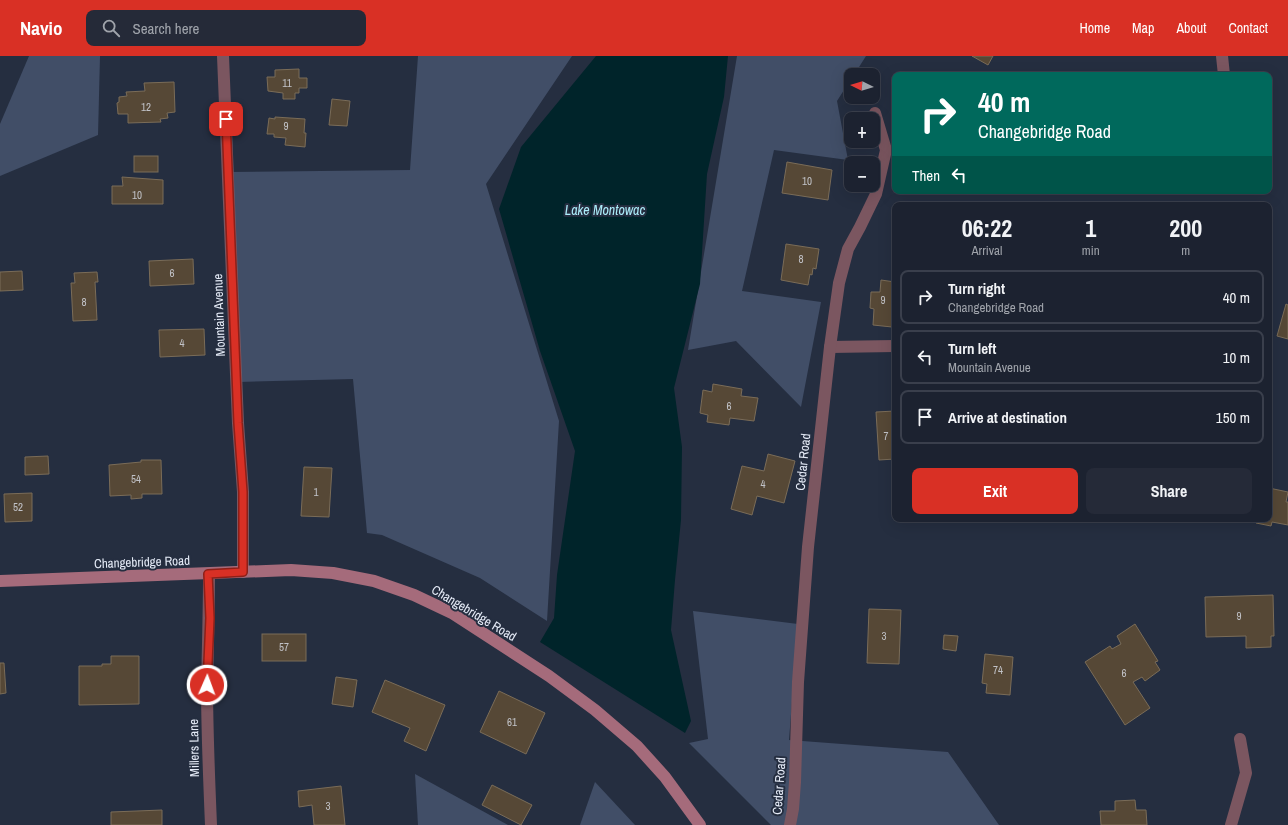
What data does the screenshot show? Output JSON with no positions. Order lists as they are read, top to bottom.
{
  "streets": {
    "main road": ["Changebridge Road"],
    "street": ["Mountain Avenue", "Cedar Road", "Millers Lane"]
  },
  "crossings": [
    ["Mountain Avenue", "Changebridge Road"],
    ["Changebridge Road", "Millers Lane"]
  ],
  "water": ["Lake Montowac"],
  "house_numbers": [
    "11",
    "12",
    "9",
    "10",
    "10",
    "8",
    "6",
    "9",
    "8",
    "4",
    "6",
    "7",
    "54",
    "4",
    "1",
    "52",
    "9",
    "3",
    "57",
    "74",
    "6",
    "61",
    "3"
  ],
  "north": "left",
  "page": {
    "header": "Navio",
    "search": "Search here",
    "nav": [
      "Home",
      "Map",
      "About",
      "Contact"
    ],
    "map_buttons": ["+", "−"],
    "turn": ["40 m", "Changebridge Road"],
    "then": "Then",
    "eta": [
      "06:22",
      "Arrival",
      "1",
      "min",
      "200",
      "m"
    ],
    "list": [
      {
        "name": "Turn right",
        "note": "Changebridge Road",
        "value": "40 m"
      },
      {
        "name": "Turn left",
        "note": "Mountain Avenue",
        "value": "10 m"
      },
      {
        "name": "Arrive at destination",
        "value": "150 m"
      }
    ],
    "buttons": ["Exit", "Share"]
  }
}
